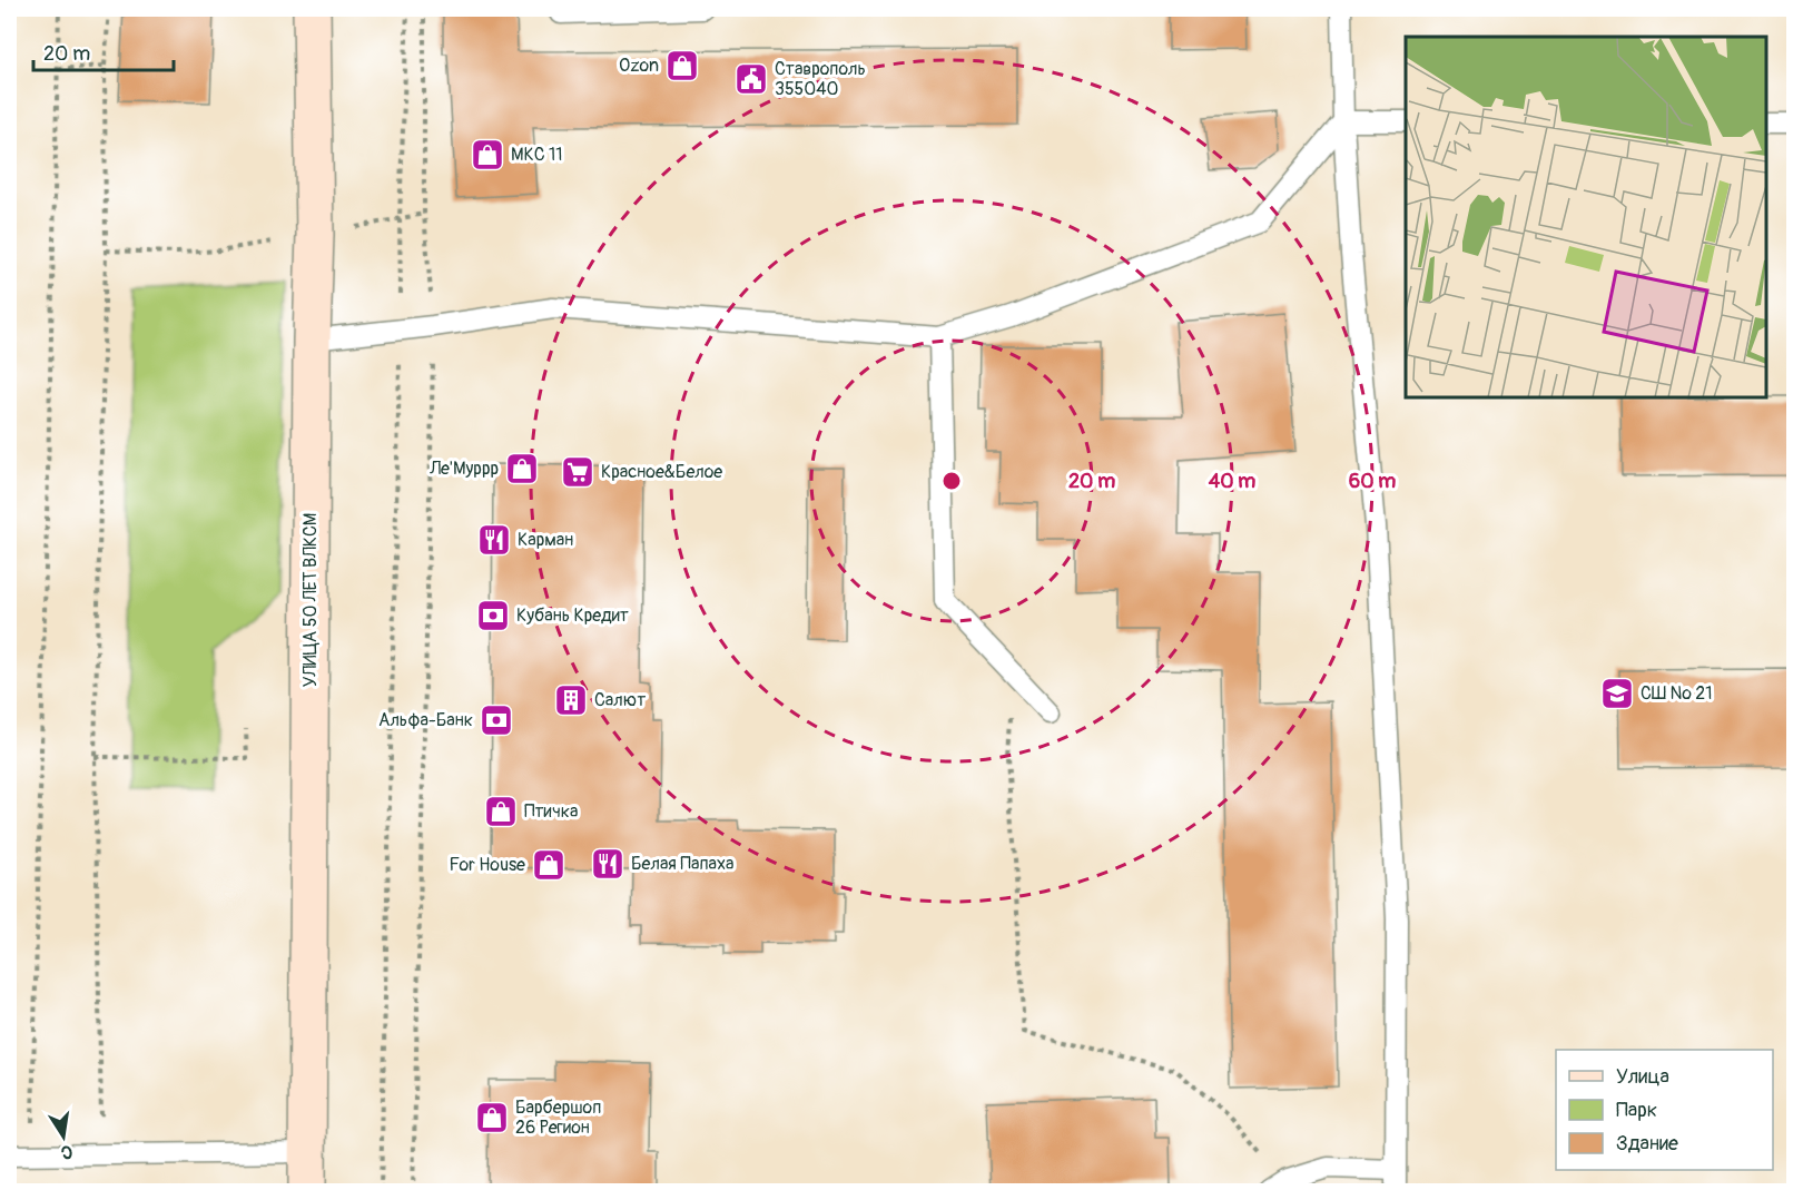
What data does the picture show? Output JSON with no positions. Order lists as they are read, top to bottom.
{
  "streets": {
    "street": ["УЛИЦА 50 ЛЕТ ВЛКСМ"]
  },
  "places": {
    "shop": [
      "Ozon",
      "МКС 11",
      "Ле'Муррр",
      "Птичка",
      "For House",
      "Барбершоп 26 Регион"
    ],
    "public building": ["Ставрополь 355040"],
    "supermarket": ["Красное&Белое"],
    "restaurant": ["Карман", "Белая Папаха"],
    "bank": ["Кубань Кредит", "Альфа-Банк"],
    "school or university": ["СШ № 21"],
    "building": ["Салют"]
  },
  "legend": ["Улица", "Парк", "Здание"],
  "scale_bar": "20 m",
  "north": "bottom",
  "rings": ["20 m", "40 m", "60 m"]
}
